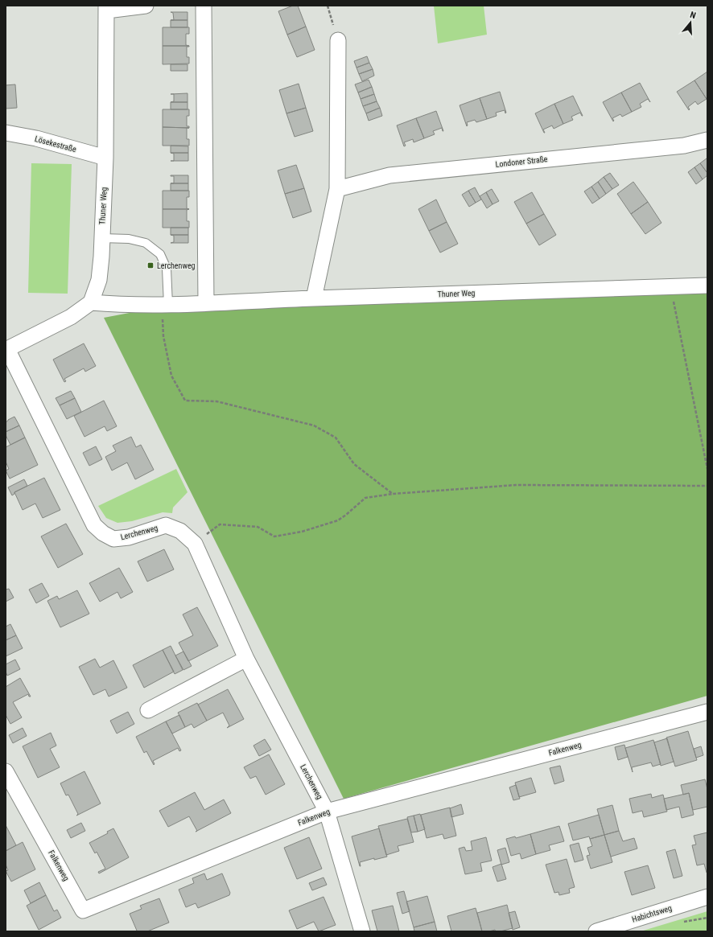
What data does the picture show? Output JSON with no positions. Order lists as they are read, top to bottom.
{
  "streets": {
    "street": [
      "Lösekestraße",
      "Londoner Straße",
      "Thuner Weg",
      "Lerchenweg",
      "Falkenweg",
      "Habichtsweg"
    ]
  },
  "crossings": [
    ["Lösekestraße", "Thuner Weg"],
    ["Lerchenweg", "Falkenweg"]
  ],
  "places": {
    "transit": ["Lerchenweg"]
  },
  "north": "top"
}
